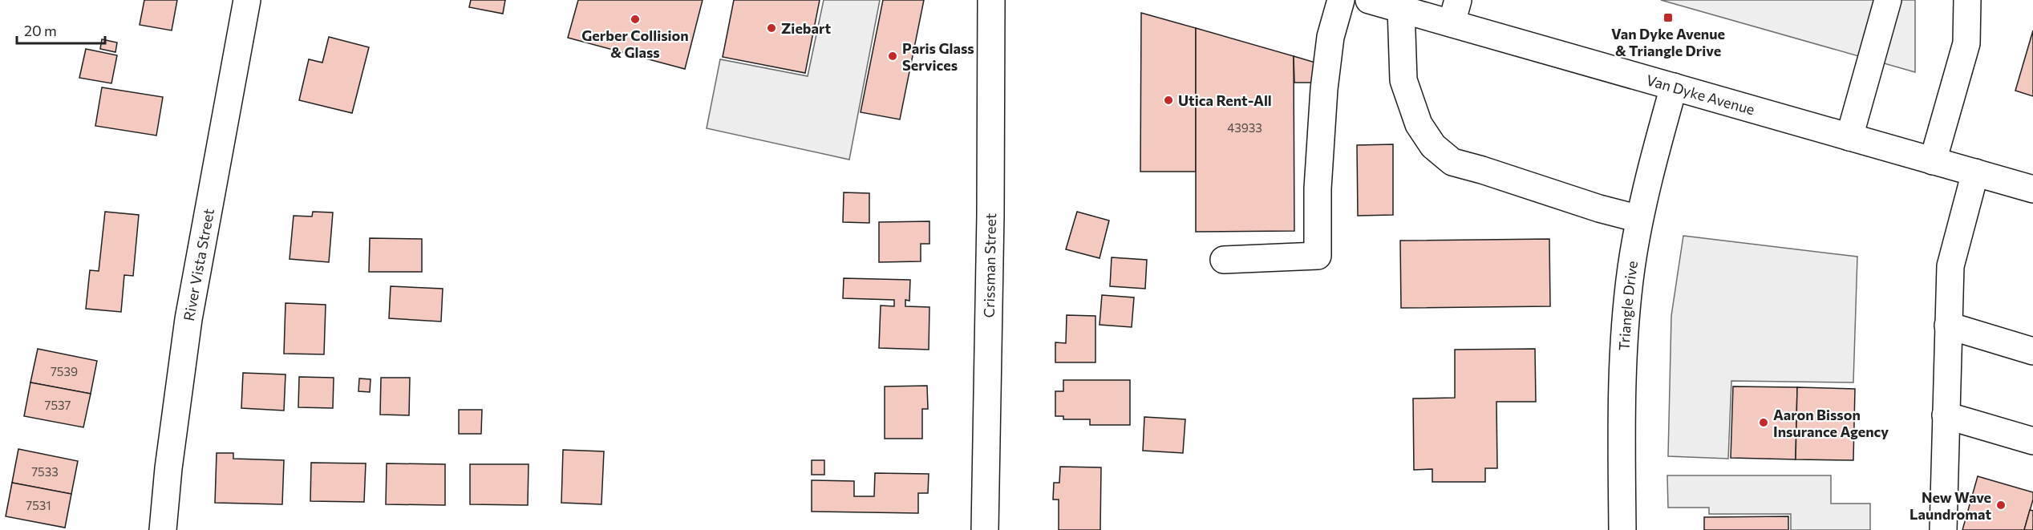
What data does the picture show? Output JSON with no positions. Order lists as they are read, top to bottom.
{
  "streets": {
    "street": [
      "Van Dyke Avenue",
      "River Vista Street",
      "Crissman Street",
      "Triangle Drive"
    ]
  },
  "crossings": [
    ["Van Dyke Avenue", "Triangle Drive"]
  ],
  "places": {
    "transit": ["Van Dyke Avenue & Triangle Drive"],
    "other": [
      "Gerber Collision & Glass",
      "Ziebart",
      "Paris Glass Services",
      "Utica Rent-All",
      "Aaron Bisson Insurance Agency",
      "New Wave Laundromat"
    ]
  },
  "house_numbers": [
    "43933",
    "7539",
    "7537",
    "7533",
    "7531"
  ],
  "scale_bar": "20 m"
}
